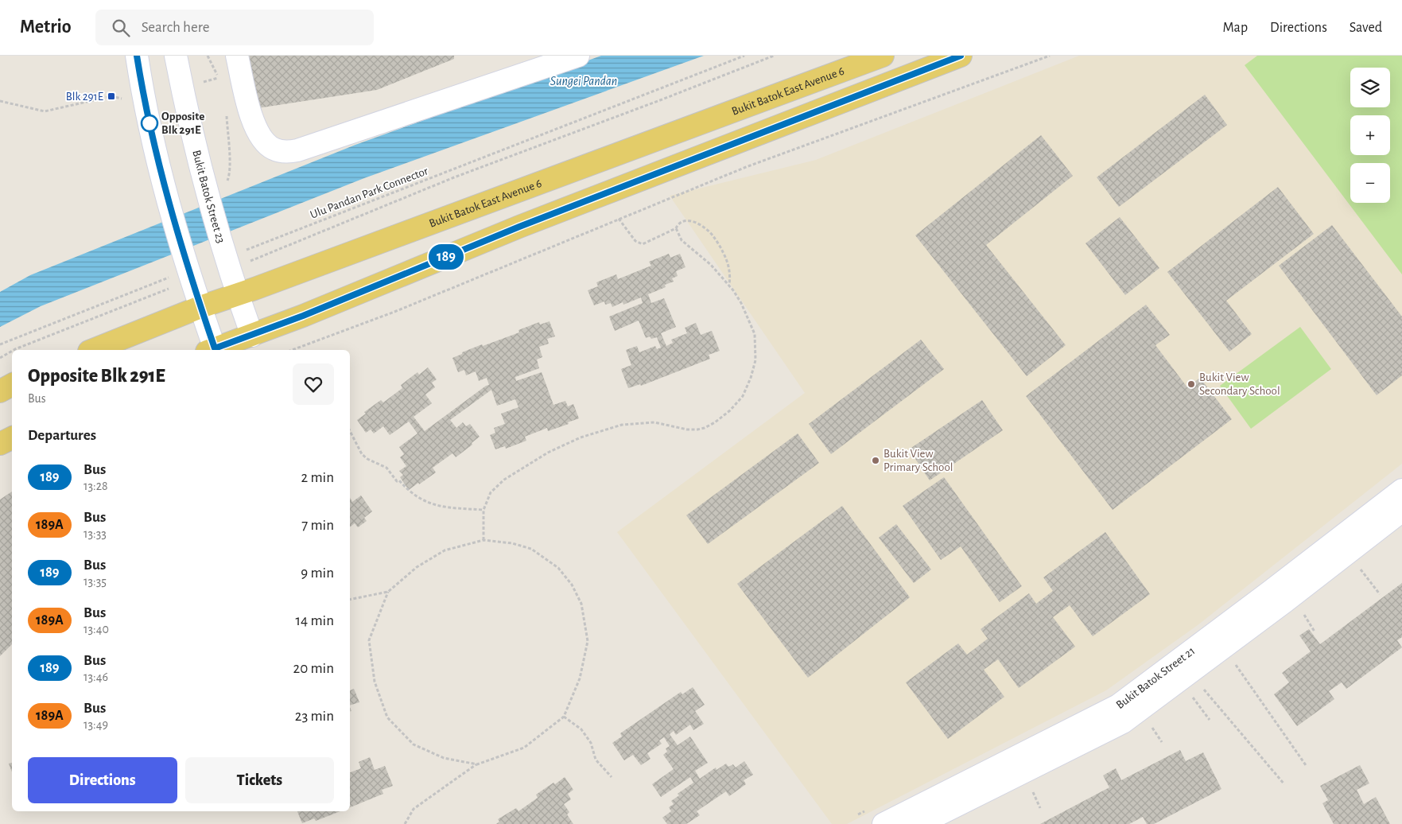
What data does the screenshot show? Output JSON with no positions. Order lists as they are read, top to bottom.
{
  "streets": {
    "main road": ["Bukit Batok East Avenue 6"],
    "street": ["Bukit Batok Street 23", "Bukit Batok Street 21"],
    "path": ["Ulu Pandan Park Connector"]
  },
  "crossings": [
    ["Bukit Batok East Avenue 6", "Bukit Batok Street 23"],
    ["Ulu Pandan Park Connector", "Bukit Batok Street 23"]
  ],
  "water": ["Sungei Pandan"],
  "places": {
    "transit": ["Blk 291E"],
    "other": ["Opposite Blk 291E", "Bukit View Secondary School", "Bukit View Primary School"]
  },
  "lines": ["bus line 189"],
  "page": {
    "header": "Metrio",
    "search": "Search here",
    "nav": ["Map", "Directions", "Saved"],
    "on_map": "189",
    "map_buttons": ["+", "−"],
    "heading": [
      ["Opposite Blk 291E", "Bus"],
      "Departures"
    ],
    "list": [
      {
        "mark": "189",
        "name": "Bus",
        "note": "13:28",
        "value": "2 min"
      },
      {
        "mark": "189A",
        "name": "Bus",
        "note": "13:33",
        "value": "7 min"
      },
      {
        "mark": "189",
        "name": "Bus",
        "note": "13:35",
        "value": "9 min"
      },
      {
        "mark": "189A",
        "name": "Bus",
        "note": "13:40",
        "value": "14 min"
      },
      {
        "mark": "189",
        "name": "Bus",
        "note": "13:46",
        "value": "20 min"
      },
      {
        "mark": "189A",
        "name": "Bus",
        "note": "13:49",
        "value": "23 min"
      }
    ],
    "buttons": ["Directions", "Tickets"]
  }
}
